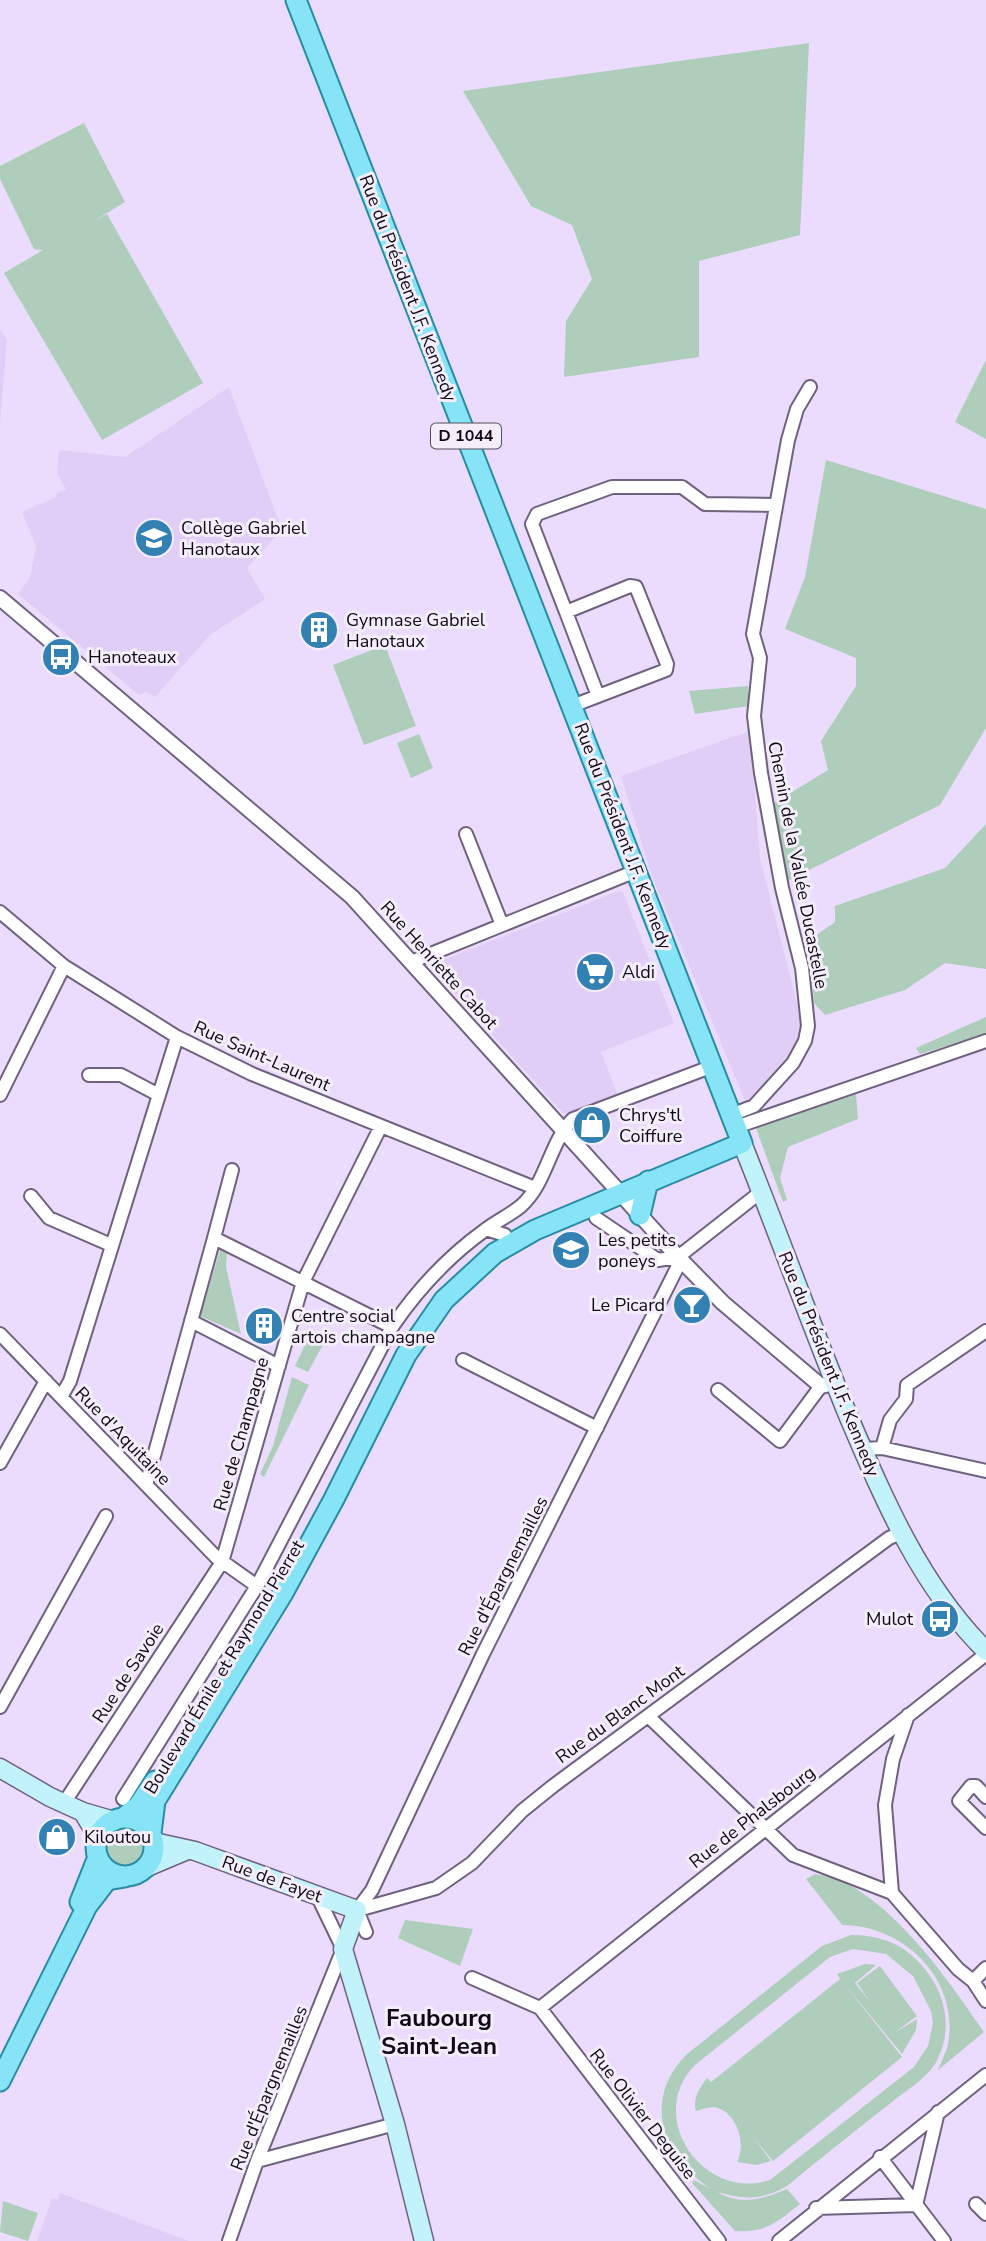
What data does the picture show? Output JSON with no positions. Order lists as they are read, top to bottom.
{
  "streets": {
    "main road": [
      "Rue du Président J.F. Kennedy",
      "D 1044",
      "Boulevard Émile et Raymond Pierret",
      "Rue de Fayet"
    ],
    "street": [
      "Chemin de la Vallée Ducastelle",
      "Rue Henriette Cabot",
      "Rue Saint-Laurent",
      "Rue de Champagne",
      "Rue d'Aquitaine",
      "Rue d'Épargnemailles",
      "Rue de Savoie",
      "Rue du Blanc Mont",
      "Rue de Phalsbourg",
      "Rue Olivier Deguise"
    ]
  },
  "crossings": [
    ["Rue du Président J.F. Kennedy", "Chemin de la Vallée Ducastelle"],
    ["Rue du Président J.F. Kennedy", "Rue Henriette Cabot"],
    ["Rue du Président J.F. Kennedy", "Boulevard Émile et Raymond Pierret"],
    ["Rue du Président J.F. Kennedy", "Rue du Blanc Mont"],
    ["Rue du Président J.F. Kennedy", "Rue de Phalsbourg"],
    ["Chemin de la Vallée Ducastelle", "Boulevard Émile et Raymond Pierret"],
    ["Rue Henriette Cabot", "Rue d'Épargnemailles"],
    ["Rue Henriette Cabot", "Boulevard Émile et Raymond Pierret"],
    ["Rue Saint-Laurent", "Rue de Champagne"],
    ["Rue Saint-Laurent", "Boulevard Émile et Raymond Pierret"],
    ["Rue de Champagne", "Rue d'Aquitaine"],
    ["Rue de Champagne", "Rue de Savoie"],
    ["Rue d'Aquitaine", "Boulevard Émile et Raymond Pierret"],
    ["Rue d'Aquitaine", "Rue de Savoie"],
    ["Rue d'Épargnemailles", "Rue du Blanc Mont"],
    ["Rue d'Épargnemailles", "Rue de Fayet"],
    ["Boulevard Émile et Raymond Pierret", "Rue de Fayet"],
    ["Rue du Blanc Mont", "Rue de Fayet"],
    ["Rue de Phalsbourg", "Rue Olivier Deguise"]
  ],
  "districts": ["Faubourg Saint-Jean"],
  "places": {
    "school or university": ["Collège Gabriel Hanotaux", "Les petits poneys"],
    "building": ["Gymnase Gabriel Hanotaux", "Centre social artois champagne"],
    "bus stop": ["Hanoteaux", "Mulot"],
    "supermarket": ["Aldi"],
    "shop": ["Chrys'tl Coiffure", "Kiloutou"],
    "bar": ["Le Picard"]
  }
}
